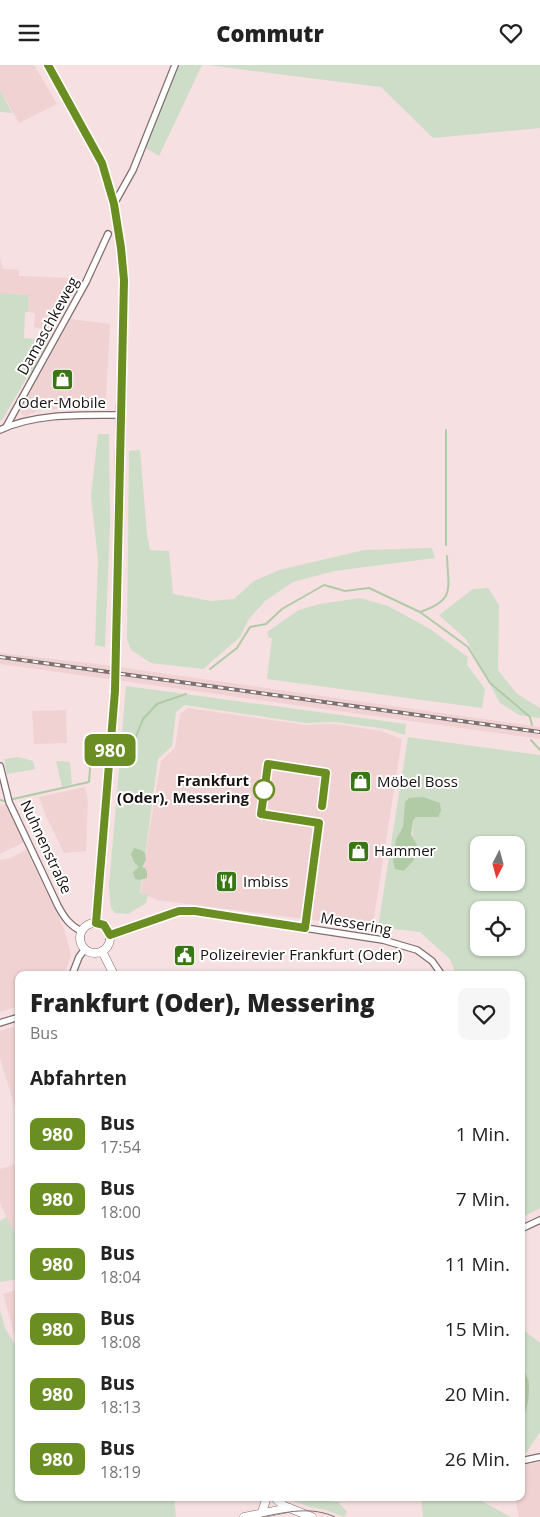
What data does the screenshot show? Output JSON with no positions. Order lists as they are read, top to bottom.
{
  "streets": {
    "street": ["Damaschkeweg", "Nuhnenstraße", "Messering"]
  },
  "crossings": [
    ["Nuhnenstraße", "Messering"]
  ],
  "places": {
    "shop": ["Oder-Mobile", "Möbel Boss", "Hammer"],
    "other": ["Frankfurt (Oder), Messering"],
    "restaurant": ["Imbiss"],
    "public building": ["Polizeirevier Frankfurt (Oder)"]
  },
  "lines": ["bus line 980"],
  "north": "bottom",
  "page": {
    "header": "Commutr",
    "on_map": "980",
    "heading": [
      ["Frankfurt (Oder), Messering", "Bus"],
      "Abfahrten"
    ],
    "list": [
      {
        "mark": "980",
        "name": "Bus",
        "note": "17:54",
        "value": "1 Min."
      },
      {
        "mark": "980",
        "name": "Bus",
        "note": "18:00",
        "value": "7 Min."
      },
      {
        "mark": "980",
        "name": "Bus",
        "note": "18:04",
        "value": "11 Min."
      },
      {
        "mark": "980",
        "name": "Bus",
        "note": "18:08",
        "value": "15 Min."
      },
      {
        "mark": "980",
        "name": "Bus",
        "note": "18:13",
        "value": "20 Min."
      },
      {
        "mark": "980",
        "name": "Bus",
        "note": "18:19",
        "value": "26 Min."
      }
    ]
  }
}
